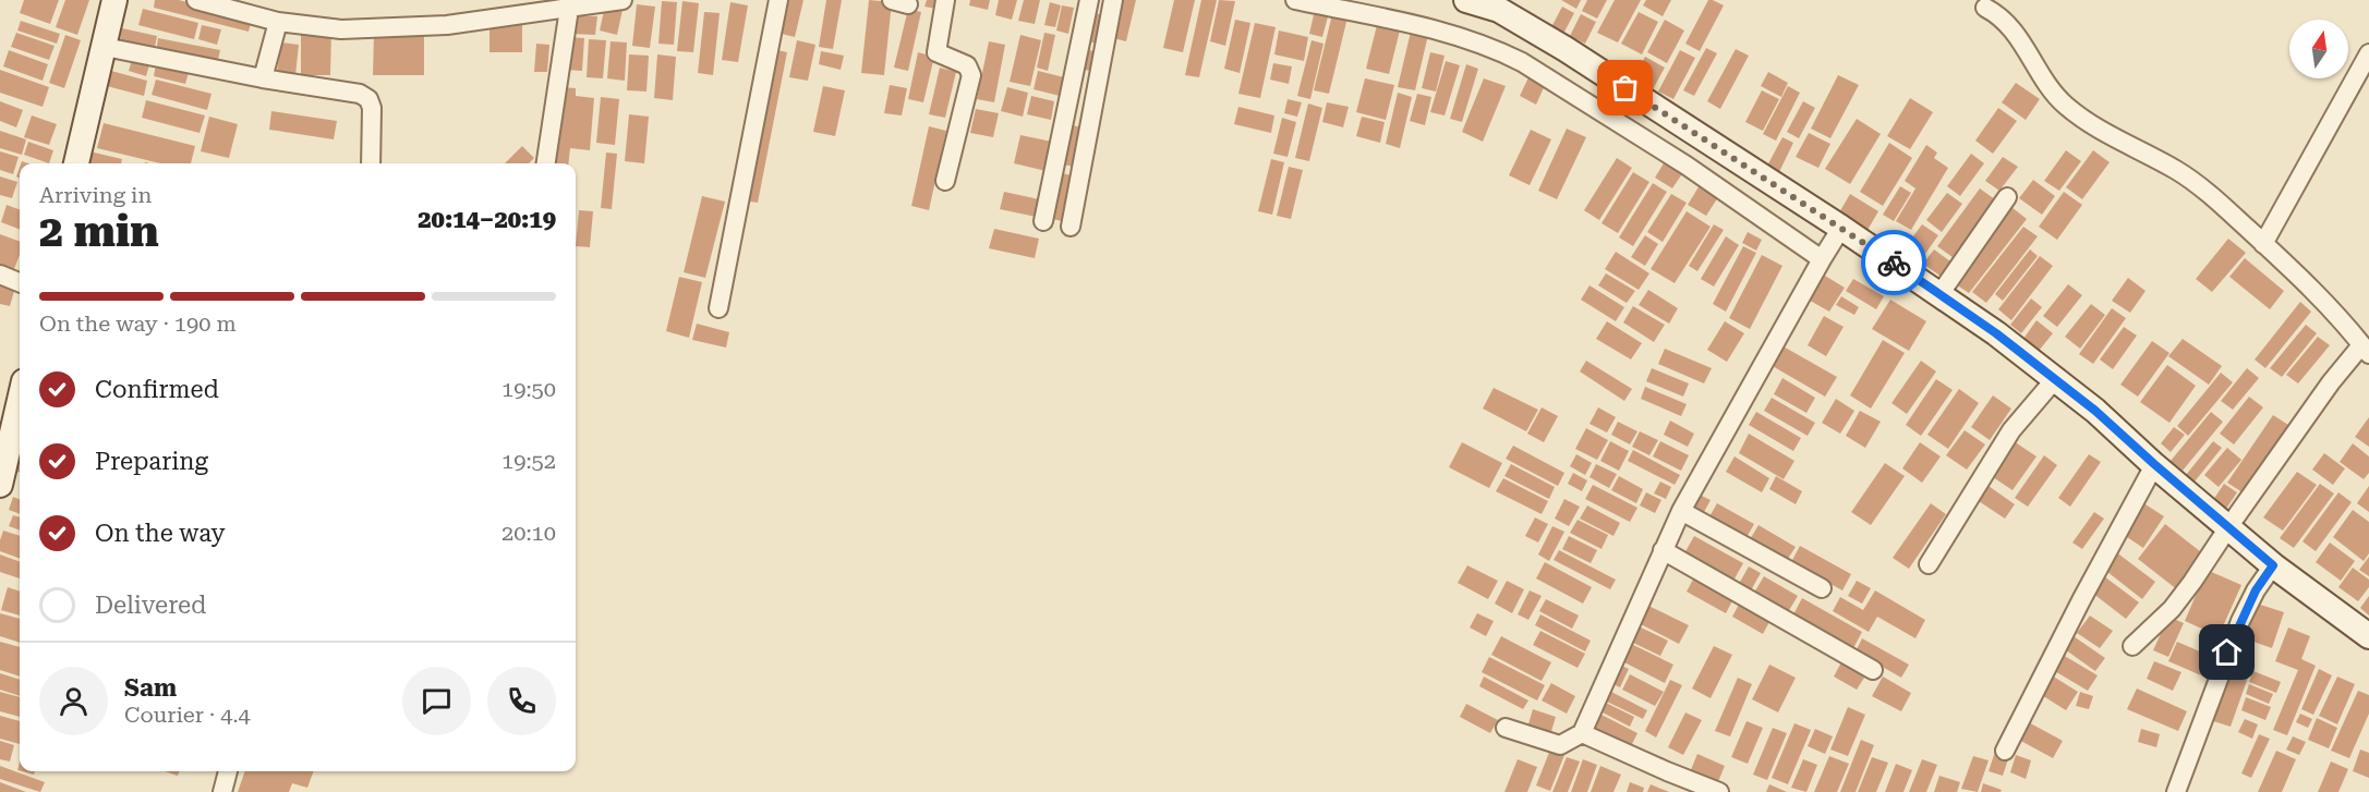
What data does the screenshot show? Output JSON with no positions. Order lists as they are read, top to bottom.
{
  "north": "top",
  "page": {
    "heading": ["2 min", "Arriving in", "20:14–20:19"],
    "panel": ["Sam", "Courier · 4.4"],
    "bar": "On the way · 190 m",
    "list": [
      ["Confirmed", "19:50"],
      ["Preparing", "19:52"],
      ["On the way", "20:10"],
      "Delivered"
    ]
  }
}
